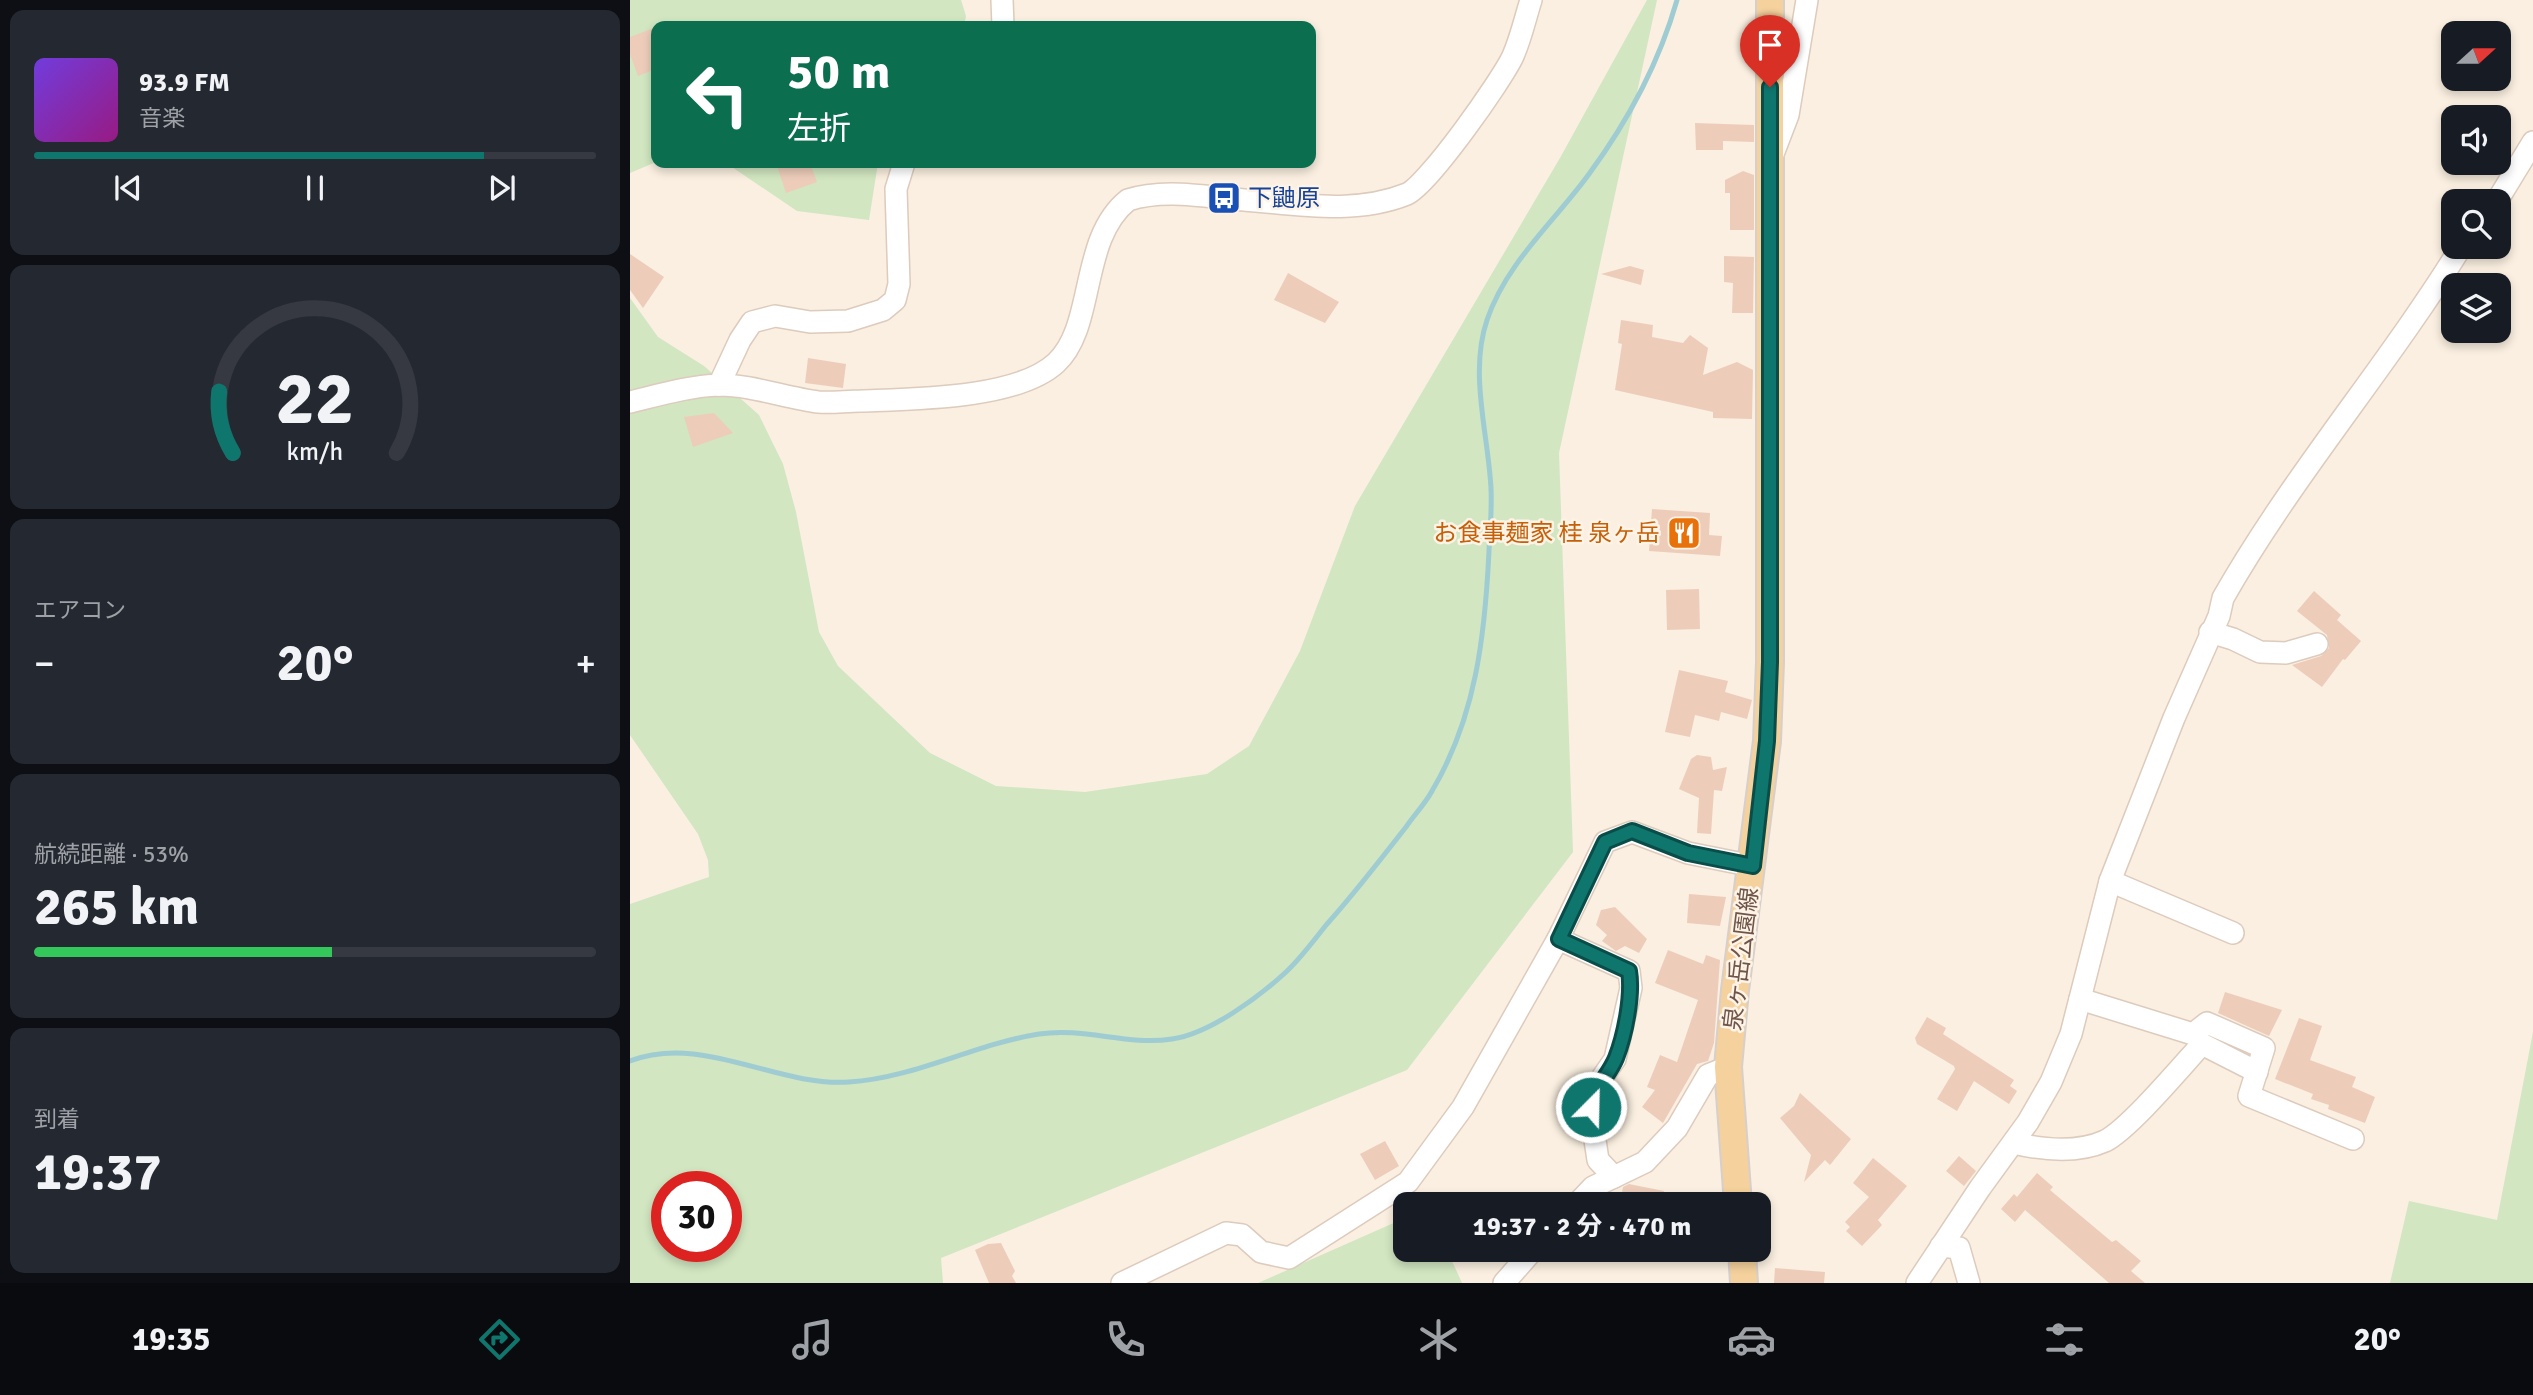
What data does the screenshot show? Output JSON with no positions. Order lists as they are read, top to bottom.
{
  "streets": {
    "main road": ["泉ヶ岳公園線"]
  },
  "places": {
    "bus stop": ["下鼬原"],
    "restaurant": ["お食事麺家 桂 泉ヶ岳"]
  },
  "north": "right",
  "page": {
    "turn": ["50 m", "左折"],
    "song": ["93.9 FM", "音楽"],
    "tile": [
      "エアコン",
      ["航続距離 · 53%", "265 km"],
      ["到着", "19:37"]
    ],
    "heat": ["−", "20°", "+"],
    "limit": "30",
    "trip": "19:37 · 2 分 · 470 m",
    "tabs": ["19:35", "20°"],
    "gauge": ["22", "km/h"]
  }
}
